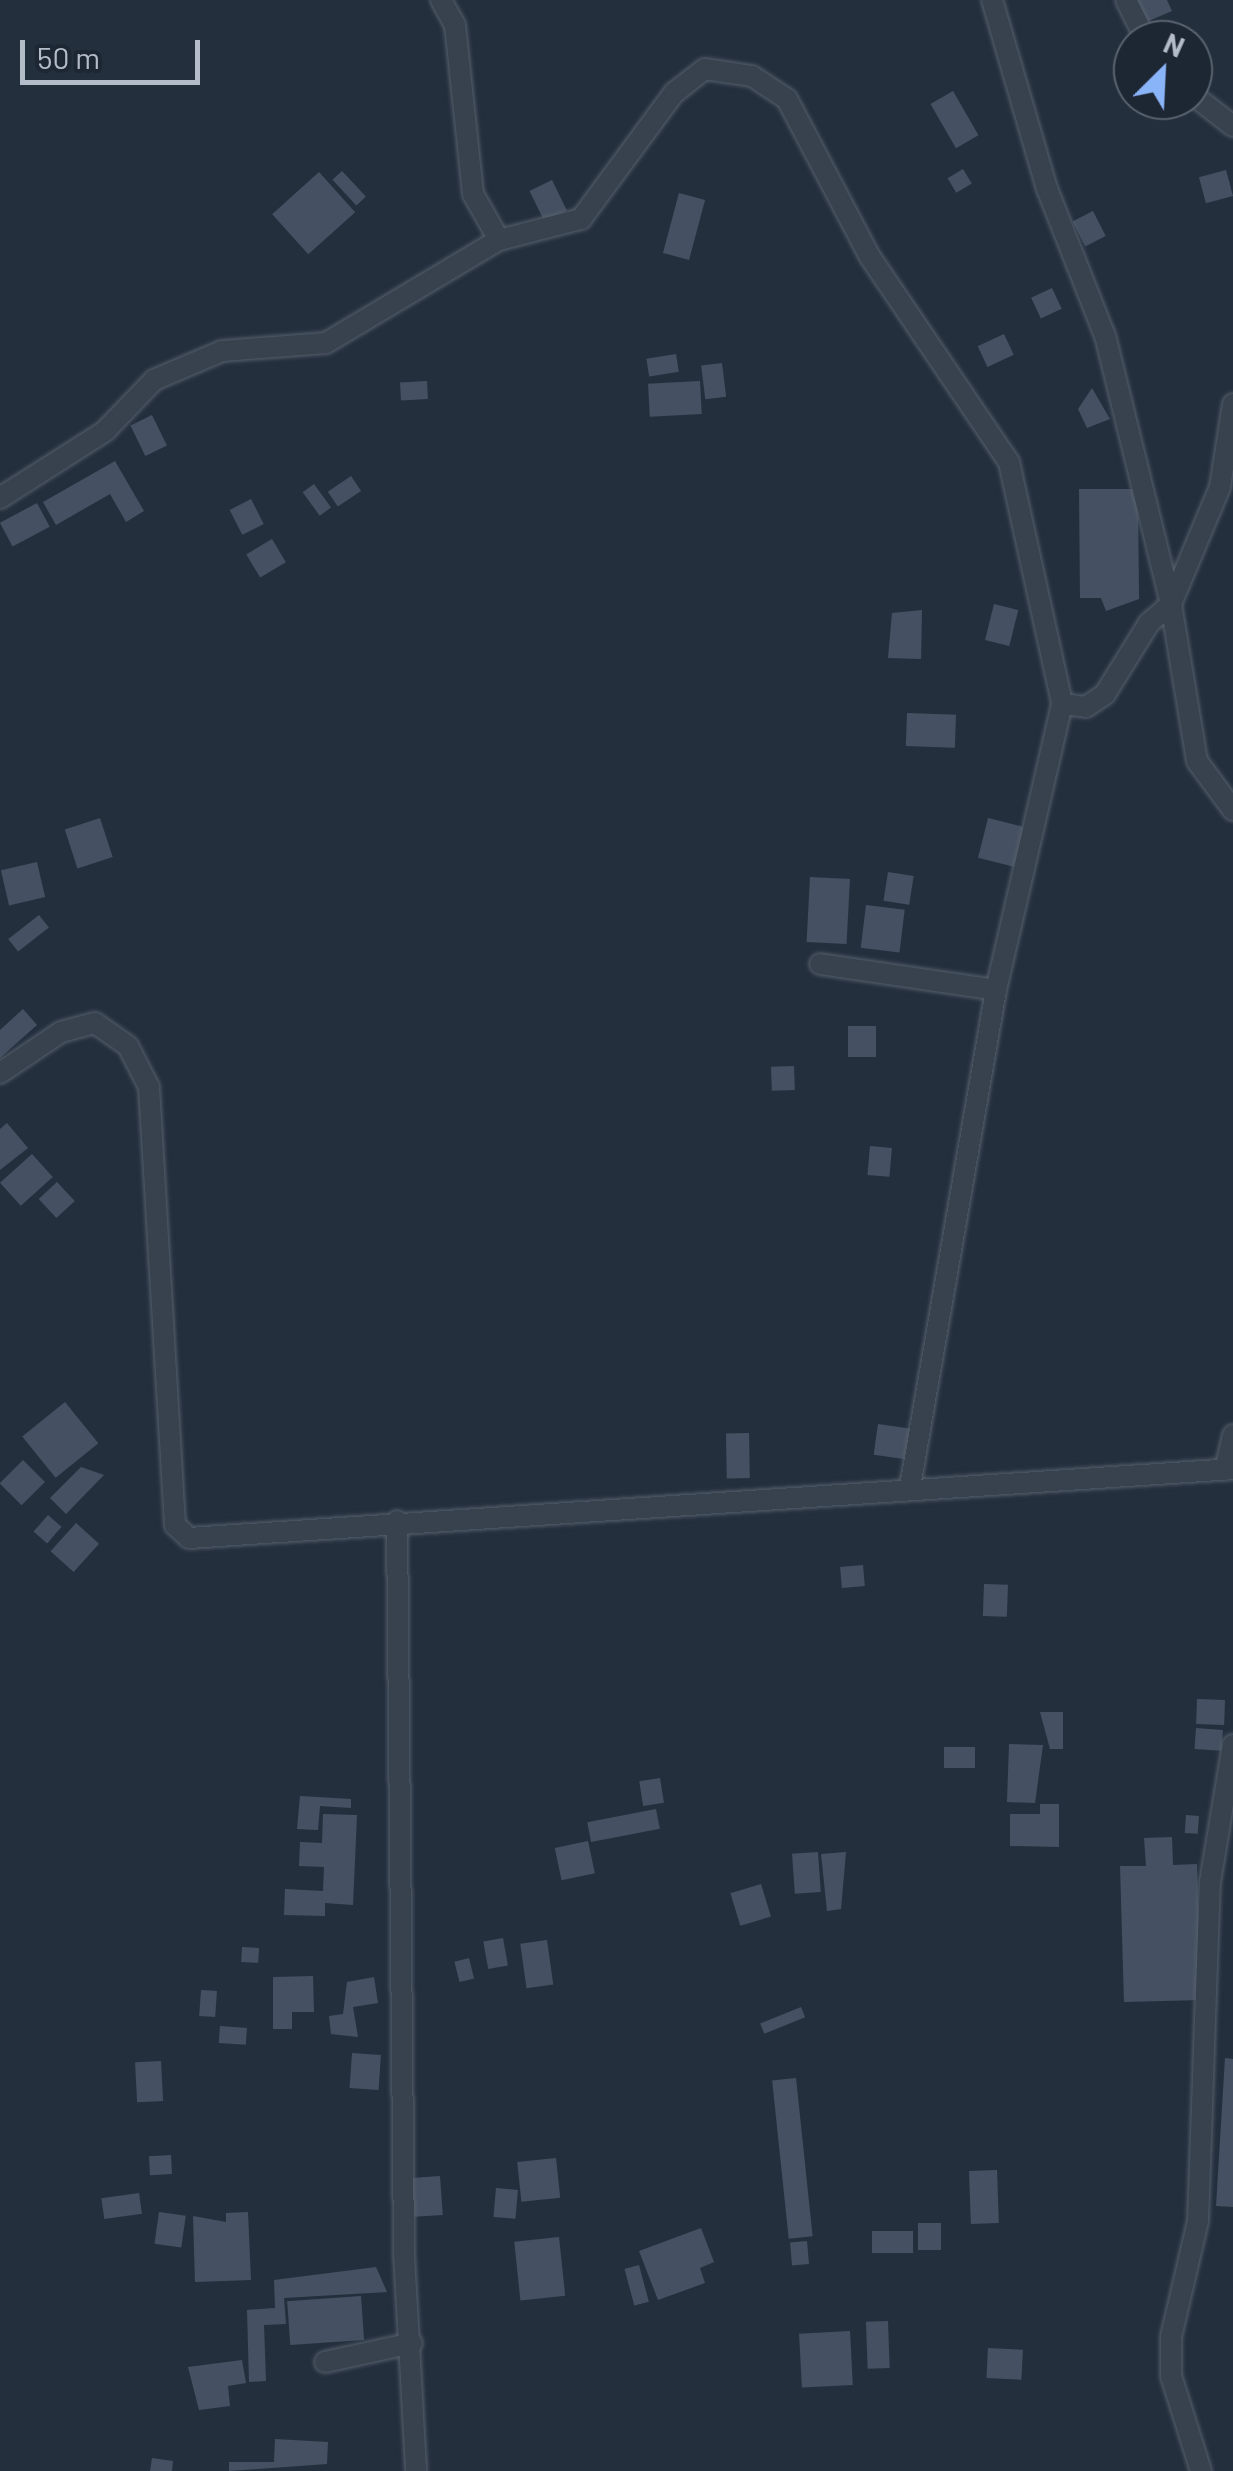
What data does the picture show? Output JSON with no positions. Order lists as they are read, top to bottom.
{
  "scale_bar": "50 m",
  "north": "top right"
}
